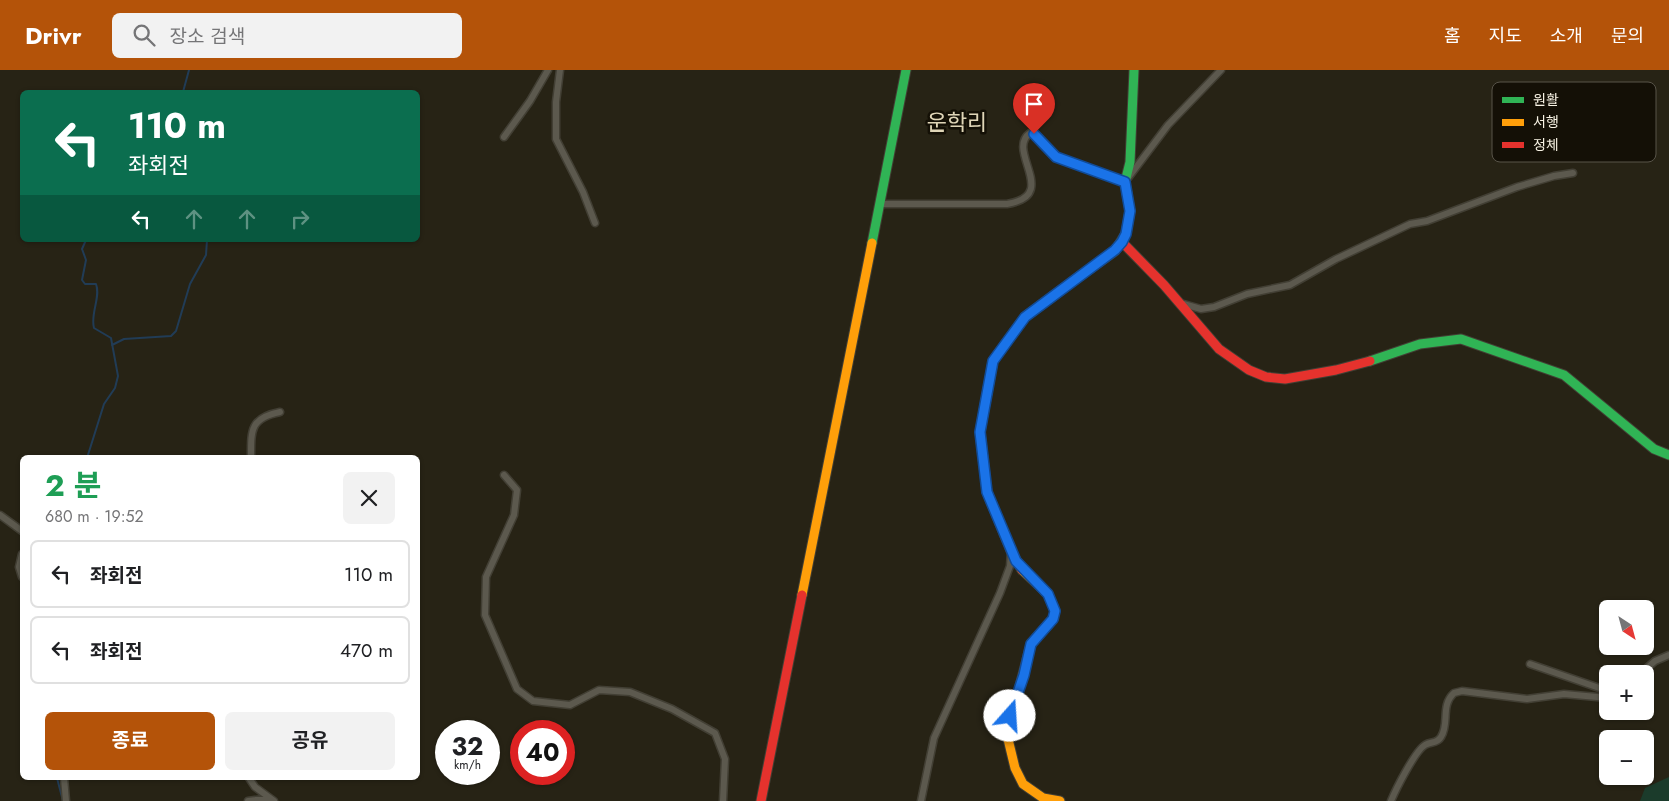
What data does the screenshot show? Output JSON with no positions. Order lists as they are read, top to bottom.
{
  "districts": ["운학리"],
  "legend": ["원활", "서행", "정체"],
  "north": "bottom right",
  "page": {
    "header": "Drivr",
    "search": "장소 검색",
    "nav": [
      "홈",
      "지도",
      "소개",
      "문의"
    ],
    "turn": ["110 m", "좌회전"],
    "heading": ["2 분", "680 m · 19:52"],
    "list": [
      {
        "name": "좌회전",
        "value": "110 m"
      },
      {
        "name": "좌회전",
        "value": "470 m"
      }
    ],
    "map_buttons": ["+", "−"],
    "buttons": ["종료", "공유"],
    "speed": "32 km/h",
    "limit": "40"
  }
}
